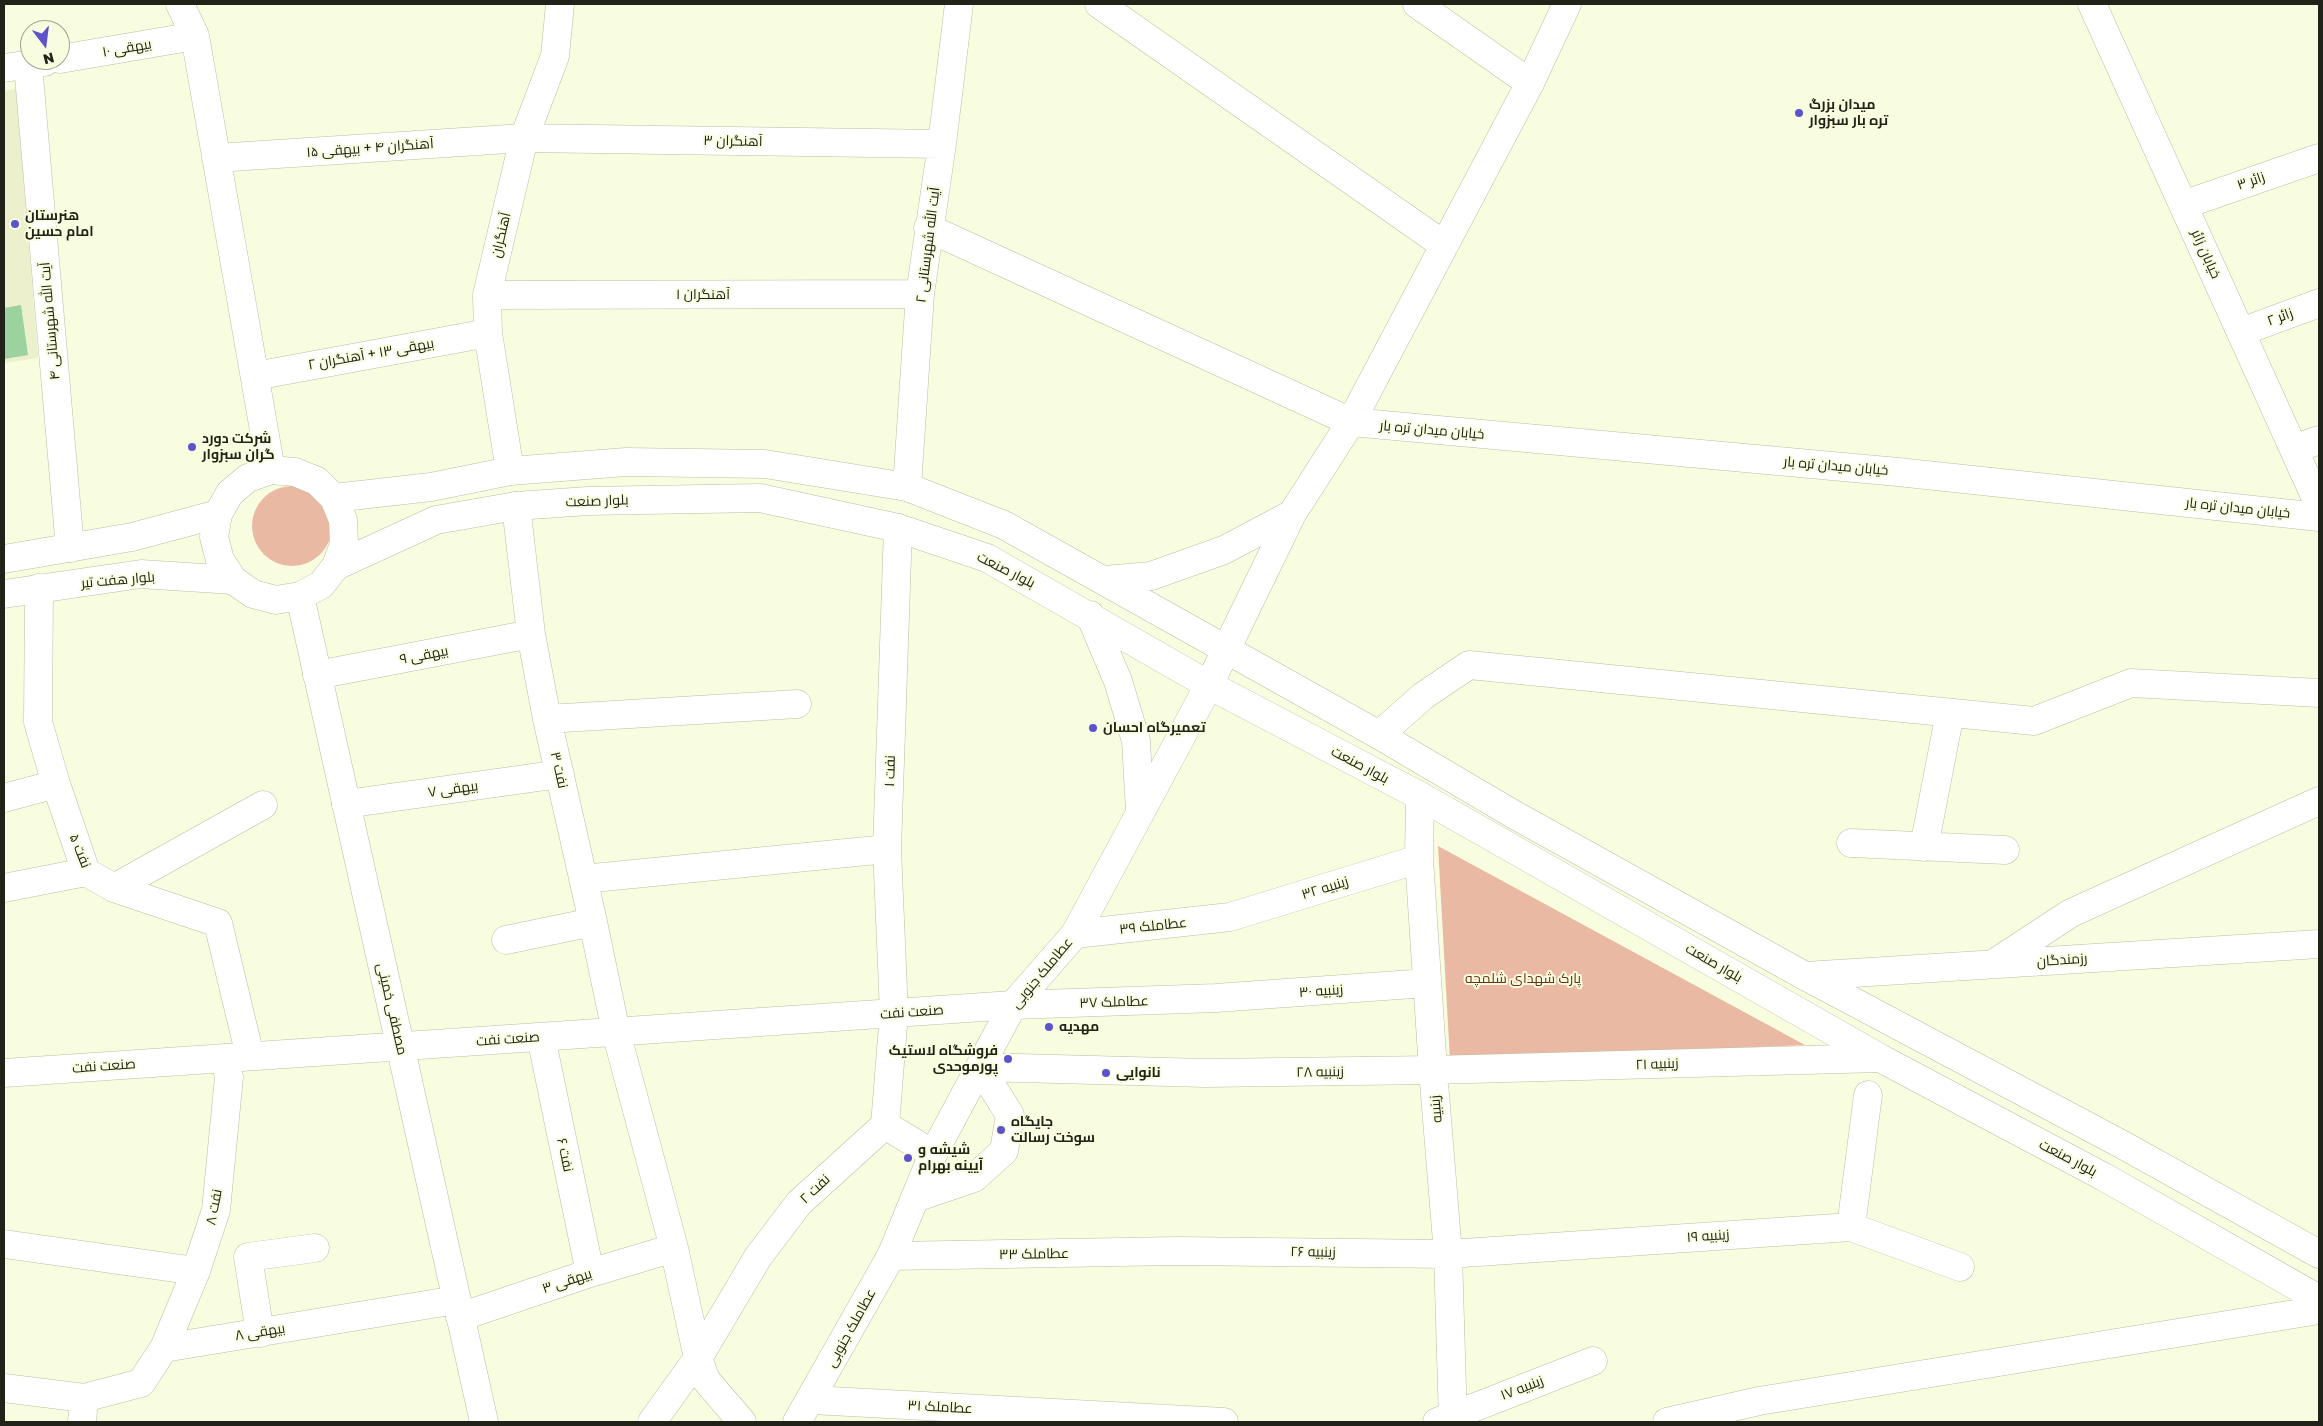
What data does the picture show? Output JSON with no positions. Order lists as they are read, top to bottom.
{
  "streets": {
    "street": [
      "بیهقی ۱۰",
      "آهنگران ۳",
      "آهنگران ۴ + بیهقی ۱۵",
      "زائر ۳",
      "آهنگران",
      "آیت الله شهرستانی ۲",
      "خیابان زائر",
      "آهنگران ۱",
      "زائر ۲",
      "آیت الله شهرستانی ۴",
      "بیهقی ۱۳ + آهنگران ۲",
      "خیابان میدان تره بار",
      "بلوار صنعت",
      "بلوار هفت تیر",
      "بیهقی ۹",
      "نفت ۳",
      "نفت ۱",
      "بیهقی ۷",
      "نفت ۵",
      "زینبیه ۳۲",
      "عطاملک ۳۹",
      "رزمندگان",
      "عطاملک جنوبی",
      "زینبیه ۳۰",
      "عطاملک ۳۷",
      "مصطفی خمینی",
      "صنعت نفت",
      "زینبیه ۲۱",
      "زینبیه ۲۸",
      "زینبیه",
      "نفت ۶",
      "نفت ۲",
      "نفت ۸",
      "زینبیه ۱۹",
      "زینبیه ۲۶",
      "عطاملک ۳۳",
      "بیهقی ۳",
      "بیهقی ۸",
      "زینبیه ۱۷",
      "عطاملک ۳۱"
    ]
  },
  "crossings": [
    ["آهنگران ۳", "آهنگران ۴ + بیهقی ۱۵"],
    ["آهنگران ۳", "آهنگران"],
    ["آهنگران ۳", "آیت الله شهرستانی ۲"],
    ["آهنگران ۴ + بیهقی ۱۵", "آهنگران"],
    ["زائر ۳", "خیابان زائر"],
    ["آهنگران", "آهنگران ۱"],
    ["آهنگران", "بیهقی ۱۳ + آهنگران ۲"],
    ["آیت الله شهرستانی ۲", "آهنگران ۱"],
    ["آیت الله شهرستانی ۲", "خیابان میدان تره بار"],
    ["خیابان زائر", "زائر ۲"],
    ["خیابان میدان تره بار", "عطاملک جنوبی"],
    ["بلوار صنعت", "بلوار هفت تیر"],
    ["بلوار صنعت", "نفت ۳"],
    ["بلوار صنعت", "نفت ۱"],
    ["بلوار صنعت", "عطاملک جنوبی"],
    ["بلوار صنعت", "مصطفی خمینی"],
    ["بلوار صنعت", "زینبیه ۲۱"],
    ["بلوار صنعت", "زینبیه"],
    ["بلوار هفت تیر", "نفت ۵"],
    ["بلوار هفت تیر", "مصطفی خمینی"],
    ["بیهقی ۹", "نفت ۳"],
    ["بیهقی ۹", "مصطفی خمینی"],
    ["نفت ۳", "بیهقی ۷"],
    ["نفت ۳", "صنعت نفت"],
    ["نفت ۳", "نفت ۲"],
    ["نفت ۳", "بیهقی ۳"],
    ["نفت ۱", "صنعت نفت"],
    ["بیهقی ۷", "مصطفی خمینی"],
    ["نفت ۵", "صنعت نفت"],
    ["نفت ۵", "نفت ۸"],
    ["زینبیه ۳۲", "عطاملک ۳۹"],
    ["زینبیه ۳۲", "زینبیه"],
    ["عطاملک ۳۹", "عطاملک جنوبی"],
    ["عطاملک جنوبی", "عطاملک ۳۷"],
    ["عطاملک جنوبی", "صنعت نفت"],
    ["عطاملک جنوبی", "زینبیه ۲۸"],
    ["عطاملک جنوبی", "عطاملک ۳۳"],
    ["عطاملک جنوبی", "عطاملک ۳۱"],
    ["زینبیه ۳۰", "عطاملک ۳۷"],
    ["زینبیه ۳۰", "زینبیه"],
    ["عطاملک ۳۷", "صنعت نفت"],
    ["مصطفی خمینی", "صنعت نفت"],
    ["مصطفی خمینی", "بیهقی ۳"],
    ["مصطفی خمینی", "بیهقی ۸"],
    ["صنعت نفت", "نفت ۶"],
    ["صنعت نفت", "نفت ۸"],
    ["زینبیه ۲۱", "زینبیه ۲۸"],
    ["زینبیه ۲۱", "زینبیه"],
    ["زینبیه ۲۸", "زینبیه"],
    ["زینبیه", "زینبیه ۱۹"],
    ["زینبیه", "زینبیه ۲۶"],
    ["زینبیه", "زینبیه ۱۷"],
    ["نفت ۶", "بیهقی ۳"],
    ["نفت ۸", "بیهقی ۸"],
    ["زینبیه ۱۹", "زینبیه ۲۶"],
    ["زینبیه ۲۶", "عطاملک ۳۳"],
    ["بیهقی ۳", "بیهقی ۸"]
  ],
  "parks": ["پارک شهدای شلمچه"],
  "places": [
    "میدان بزرگ تره بار سبزوار",
    "هنرستان امام حسین",
    "شرکت دورد گران سبزوار",
    "تعمیرگاه احسان",
    "مهدیه",
    "فروشگاه لاستیک پورموحدی",
    "نانوایی",
    "جایگاه سوخت رسالت",
    "شیشه و آیینه بهرام"
  ],
  "north": "bottom"
}
